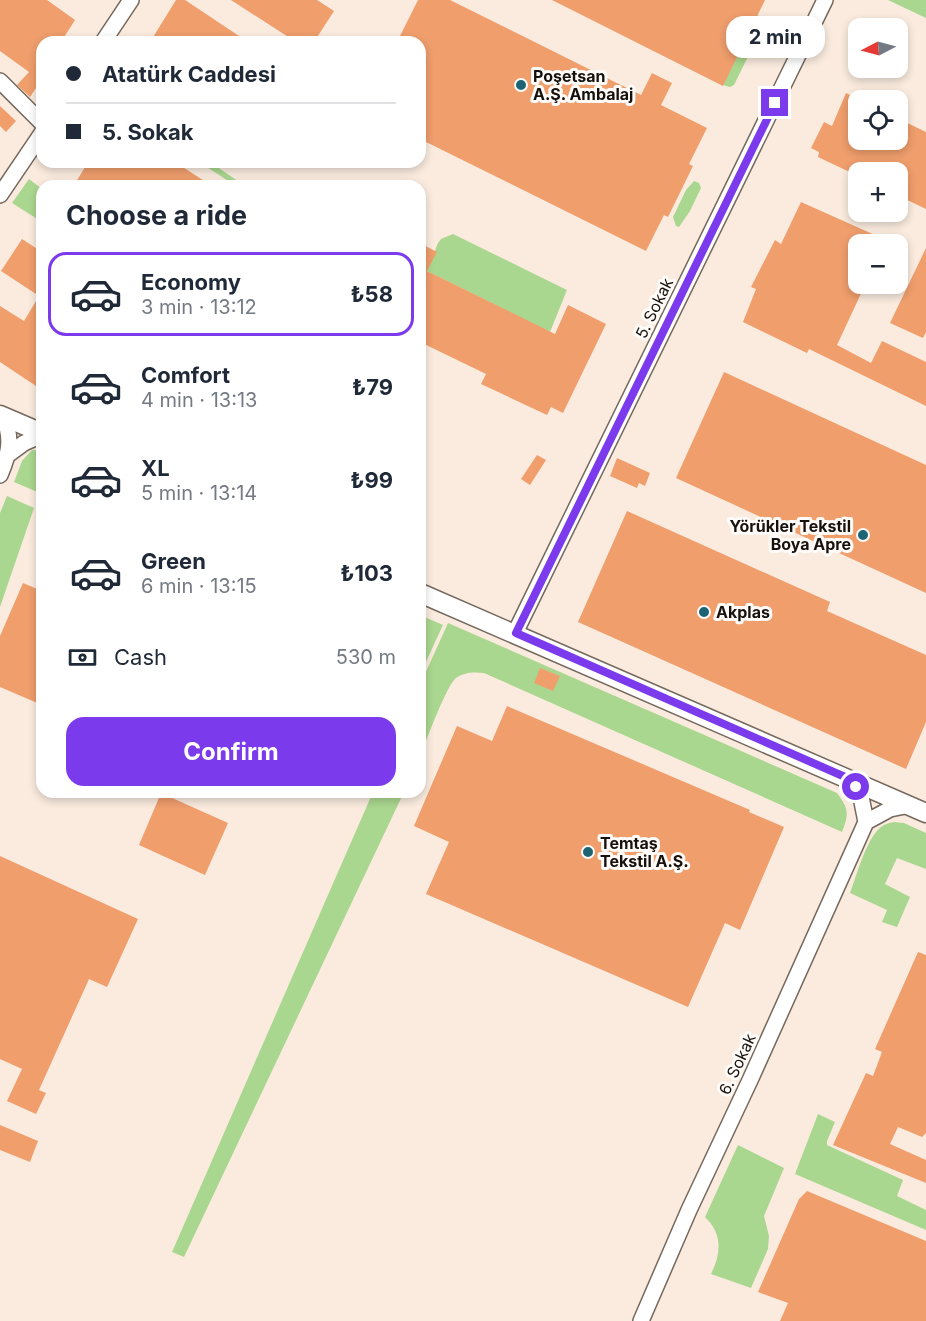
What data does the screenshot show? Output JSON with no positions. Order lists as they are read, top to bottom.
{
  "streets": {
    "street": ["5. Sokak", "6. Sokak"]
  },
  "places": [
    "Poşetsan A.Ş. Ambalaj",
    "Yörükler Tekstil Boya Apre",
    "Akplas",
    "Temtaş Tekstil A.Ş."
  ],
  "north": "left",
  "page": {
    "bubble": "2 min",
    "map_buttons": ["+", "−"],
    "banner": ["Atatürk Caddesi", "5. Sokak"],
    "heading": "Choose a ride",
    "list": [
      {
        "name": "Economy",
        "note": "3 min · 13:12",
        "value": "₺58"
      },
      {
        "name": "Comfort",
        "note": "4 min · 13:13",
        "value": "₺79"
      },
      {
        "name": "XL",
        "note": "5 min · 13:14",
        "value": "₺99"
      },
      {
        "name": "Green",
        "note": "6 min · 13:15",
        "value": "₺103"
      }
    ],
    "pay": ["Cash", "530 m"],
    "buttons": "Confirm"
  }
}
